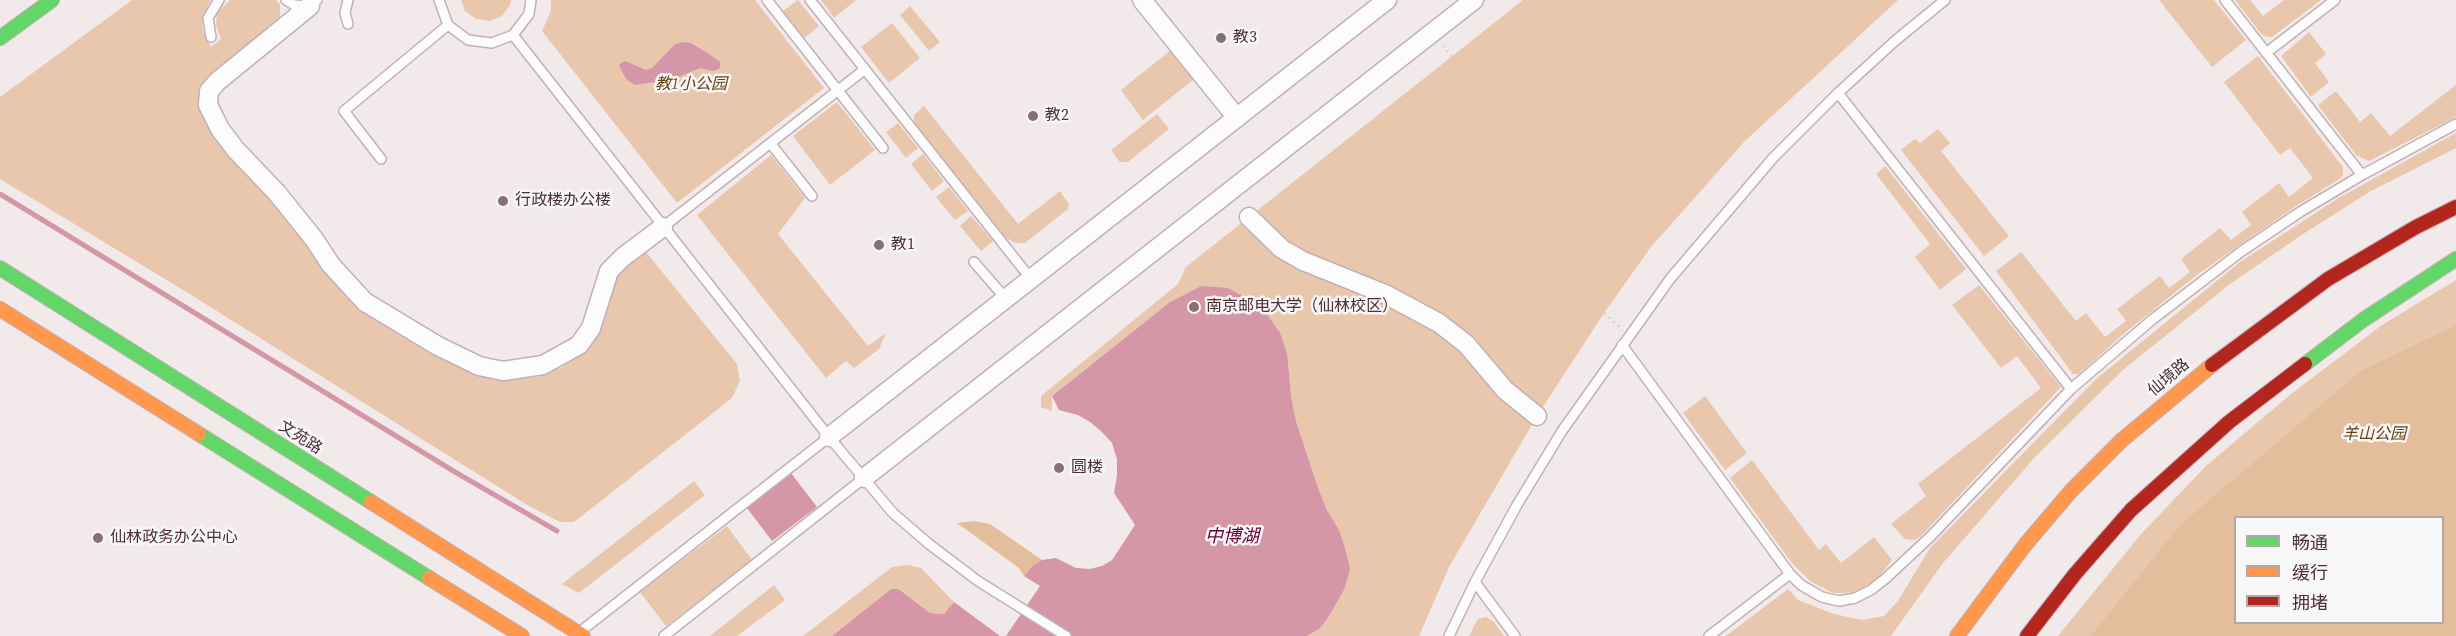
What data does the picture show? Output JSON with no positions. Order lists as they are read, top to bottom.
{
  "streets": {
    "main road": ["仙境路", "文苑路"]
  },
  "water": ["中博湖"],
  "parks": ["教1小公园", "羊山公园"],
  "places": [
    "教3",
    "教2",
    "行政楼办公楼",
    "教1",
    "南京邮电大学（仙林校区）",
    "圆楼",
    "仙林政务办公中心"
  ],
  "legend": ["畅通", "缓行", "拥堵"]
}
